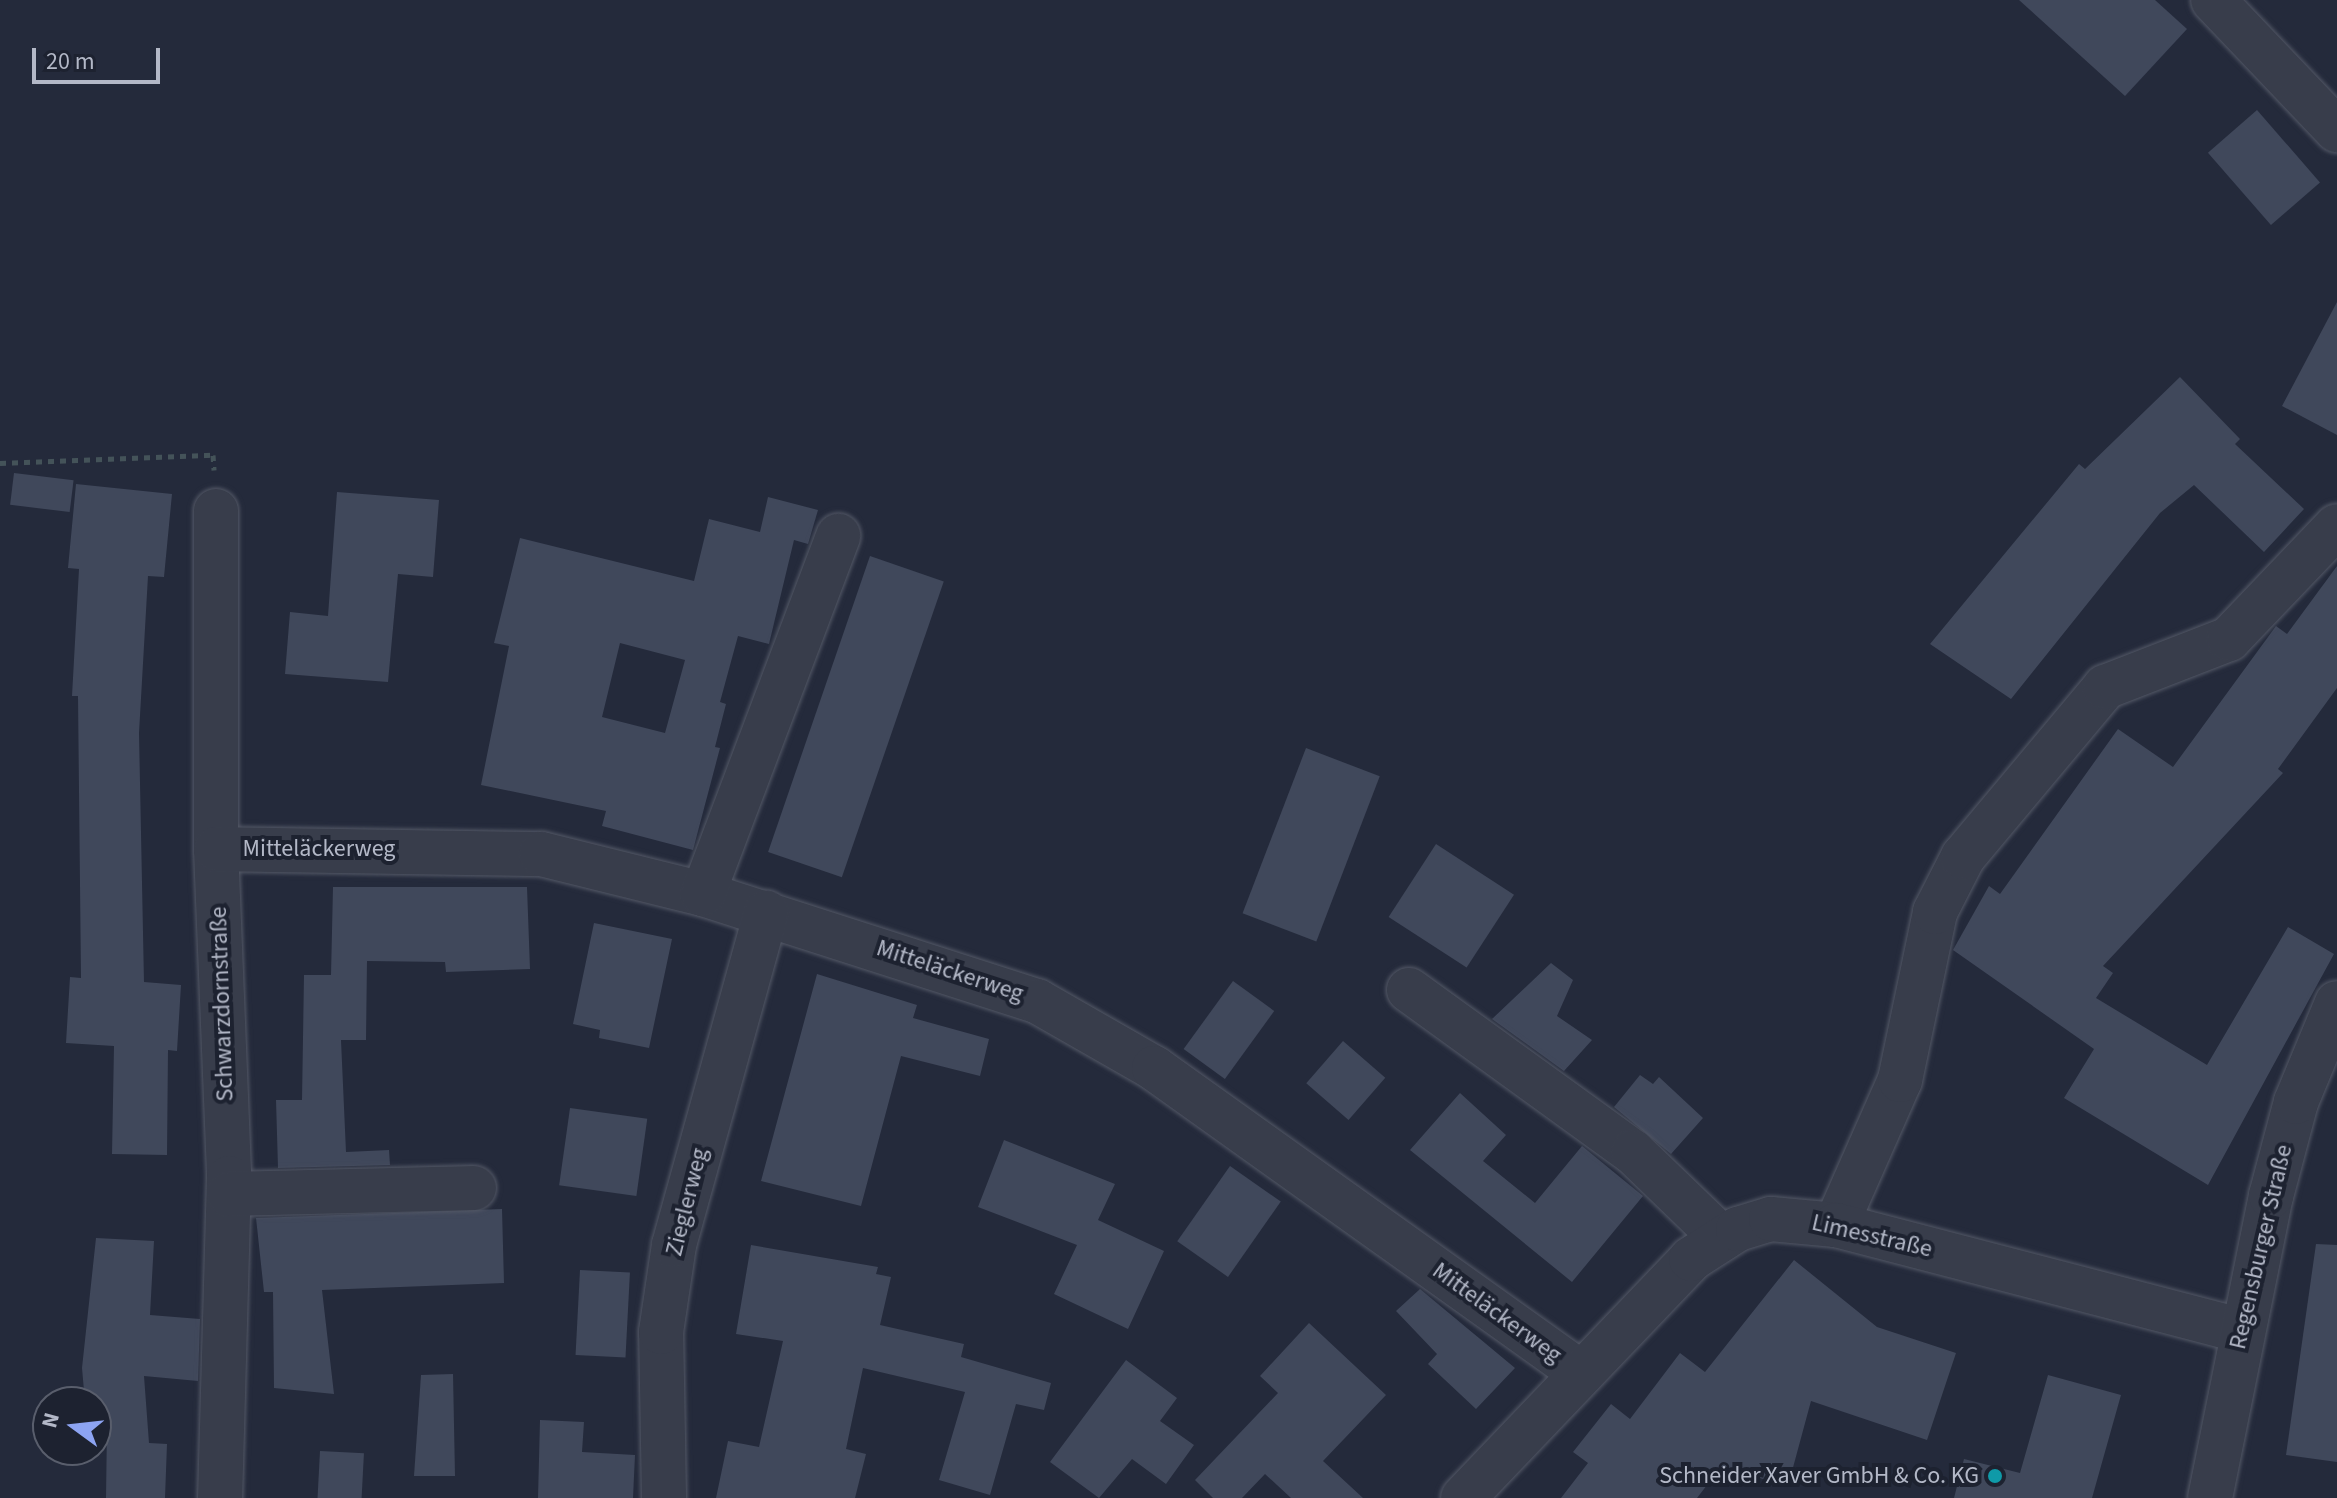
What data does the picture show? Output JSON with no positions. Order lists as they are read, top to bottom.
{
  "streets": {
    "street": [
      "Mitteläckerweg",
      "Schwarzdornstraße",
      "Zieglerweg",
      "Limesstraße",
      "Regensburger Straße"
    ]
  },
  "crossings": [
    ["Mitteläckerweg", "Schwarzdornstraße"],
    ["Mitteläckerweg", "Zieglerweg"],
    ["Mitteläckerweg", "Limesstraße"],
    ["Limesstraße", "Regensburger Straße"]
  ],
  "places": ["Schneider Xaver GmbH & Co. KG"],
  "scale_bar": "20 m",
  "north": "left"
}
